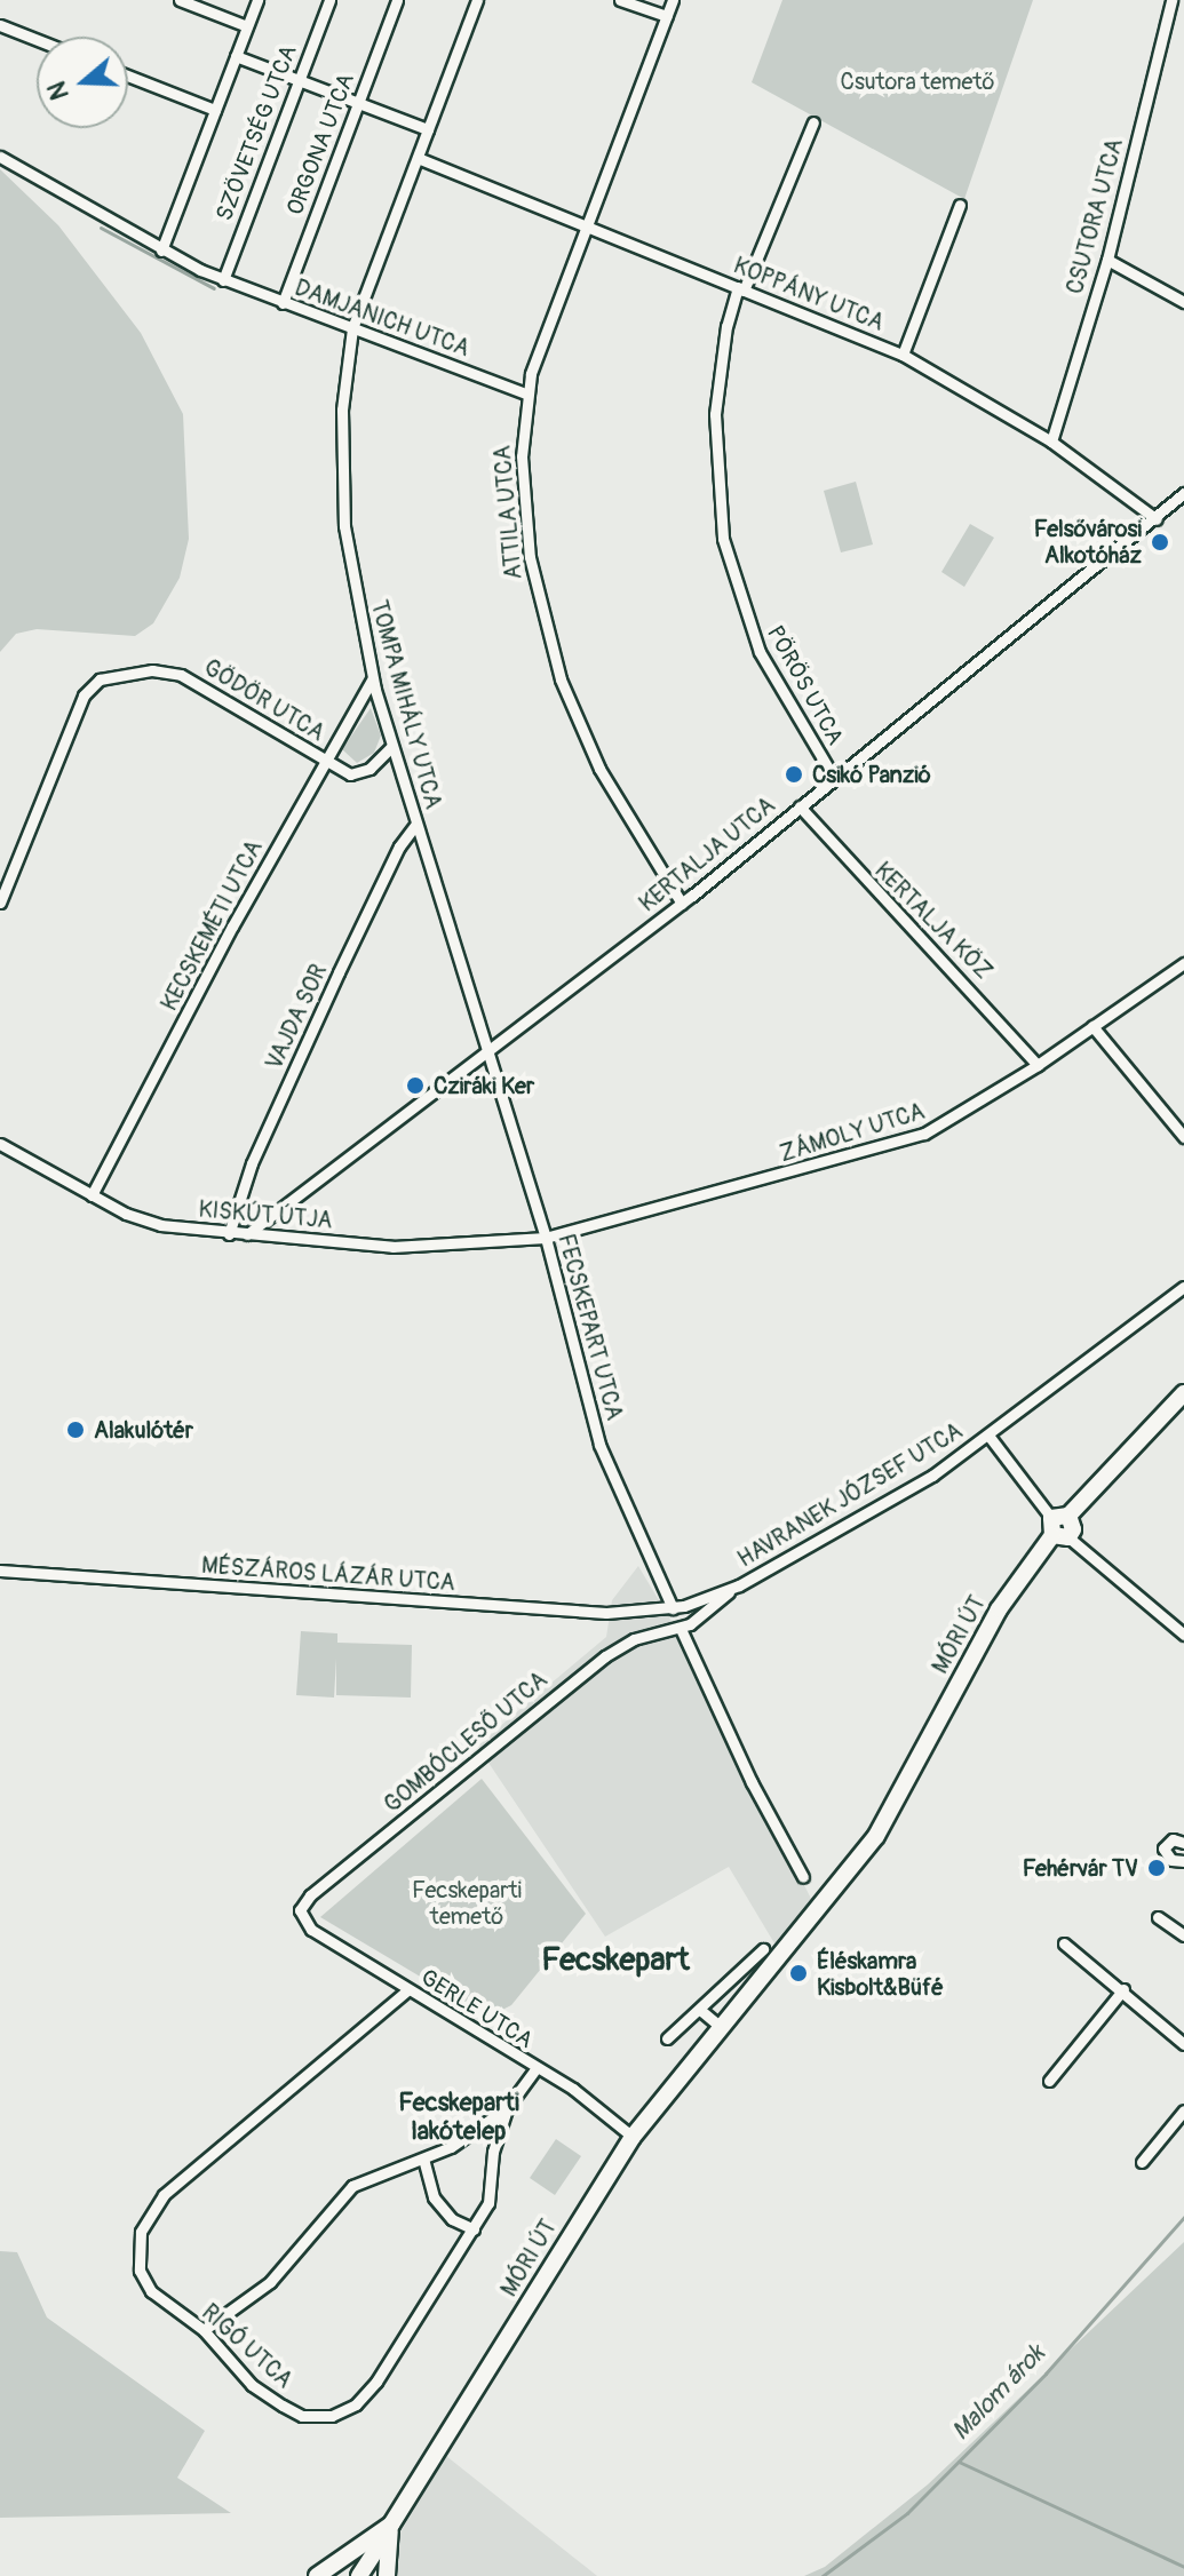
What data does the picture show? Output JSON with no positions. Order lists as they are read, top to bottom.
{
  "streets": {
    "main road": ["MÓRI ÚT"],
    "street": [
      "SZÖVETSÉG UTCA",
      "ORGONA UTCA",
      "CSUTORA UTCA",
      "KOPPÁNY UTCA",
      "DAMJANICH UTCA",
      "ATTILA UTCA",
      "PÖRÖS UTCA",
      "GÖDÖR UTCA",
      "TOMPA MIHÁLY UTCA",
      "KERTALJA UTCA",
      "KERTALJA KÖZ",
      "KECSKEMÉTI UTCA",
      "VAJDA SOR",
      "ZÁMOLY UTCA",
      "KISKÚT ÚTJA",
      "FECSKEPART UTCA",
      "HAVRANEK JÓZSEF UTCA",
      "MÉSZÁROS LÁZÁR UTCA",
      "GOMBÓCLESŐ UTCA",
      "GERLE UTCA",
      "RIGÓ UTCA"
    ]
  },
  "crossings": [
    ["SZÖVETSÉG UTCA", "DAMJANICH UTCA"],
    ["ORGONA UTCA", "DAMJANICH UTCA"],
    ["CSUTORA UTCA", "KOPPÁNY UTCA"],
    ["KOPPÁNY UTCA", "ATTILA UTCA"],
    ["KOPPÁNY UTCA", "PÖRÖS UTCA"],
    ["KOPPÁNY UTCA", "TOMPA MIHÁLY UTCA"],
    ["KOPPÁNY UTCA", "KERTALJA UTCA"],
    ["DAMJANICH UTCA", "ATTILA UTCA"],
    ["DAMJANICH UTCA", "TOMPA MIHÁLY UTCA"],
    ["ATTILA UTCA", "KERTALJA UTCA"],
    ["PÖRÖS UTCA", "KERTALJA UTCA"],
    ["GÖDÖR UTCA", "TOMPA MIHÁLY UTCA"],
    ["GÖDÖR UTCA", "KECSKEMÉTI UTCA"],
    ["TOMPA MIHÁLY UTCA", "KERTALJA UTCA"],
    ["TOMPA MIHÁLY UTCA", "KECSKEMÉTI UTCA"],
    ["TOMPA MIHÁLY UTCA", "VAJDA SOR"],
    ["TOMPA MIHÁLY UTCA", "FECSKEPART UTCA"],
    ["KERTALJA UTCA", "KERTALJA KÖZ"],
    ["KERTALJA UTCA", "KISKÚT ÚTJA"],
    ["KERTALJA UTCA", "FECSKEPART UTCA"],
    ["KERTALJA KÖZ", "ZÁMOLY UTCA"],
    ["KECSKEMÉTI UTCA", "KISKÚT ÚTJA"],
    ["VAJDA SOR", "KISKÚT ÚTJA"],
    ["ZÁMOLY UTCA", "KISKÚT ÚTJA"],
    ["ZÁMOLY UTCA", "FECSKEPART UTCA"],
    ["KISKÚT ÚTJA", "FECSKEPART UTCA"],
    ["FECSKEPART UTCA", "HAVRANEK JÓZSEF UTCA"],
    ["FECSKEPART UTCA", "GOMBÓCLESŐ UTCA"],
    ["HAVRANEK JÓZSEF UTCA", "MÉSZÁROS LÁZÁR UTCA"],
    ["MÓRI ÚT", "GERLE UTCA"],
    ["GOMBÓCLESŐ UTCA", "GERLE UTCA"],
    ["GERLE UTCA", "RIGÓ UTCA"]
  ],
  "districts": ["Fecskepart", "Fecskeparti lakótelep"],
  "water": ["Malom árok"],
  "parks": ["Csutora temető", "Fecskeparti temető"],
  "places": [
    "Felsővárosi Alkotóház",
    "Csikó Panzió",
    "Cziráki Ker",
    "Alakulótér",
    "Fehérvár TV",
    "Éléskamra Kisbolt&Büfé"
  ],
  "north": "left"
}
